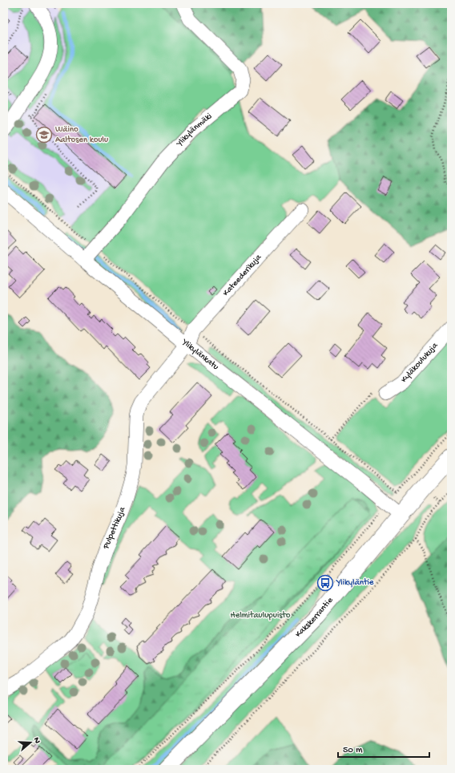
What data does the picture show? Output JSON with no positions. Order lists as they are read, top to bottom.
{
  "streets": {
    "main road": ["Kakskerrantie"],
    "street": [
      "Ylikylänmäki",
      "Kateederikuja",
      "Ylikylänkatu",
      "Kyläkoulukuja",
      "Pulpettikuja"
    ]
  },
  "crossings": [
    ["Ylikylänmäki", "Ylikylänkatu"],
    ["Kateederikuja", "Ylikylänkatu"],
    ["Kateederikuja", "Pulpettikuja"],
    ["Ylikylänkatu", "Pulpettikuja"],
    ["Ylikylänkatu", "Kakskerrantie"]
  ],
  "parks": ["Helmitaulupuisto"],
  "places": {
    "school or university": ["Wäino Aaltosen koulu"],
    "bus stop": ["Ylikyläntie"]
  },
  "scale_bar": "50 m",
  "north": "right"
}
